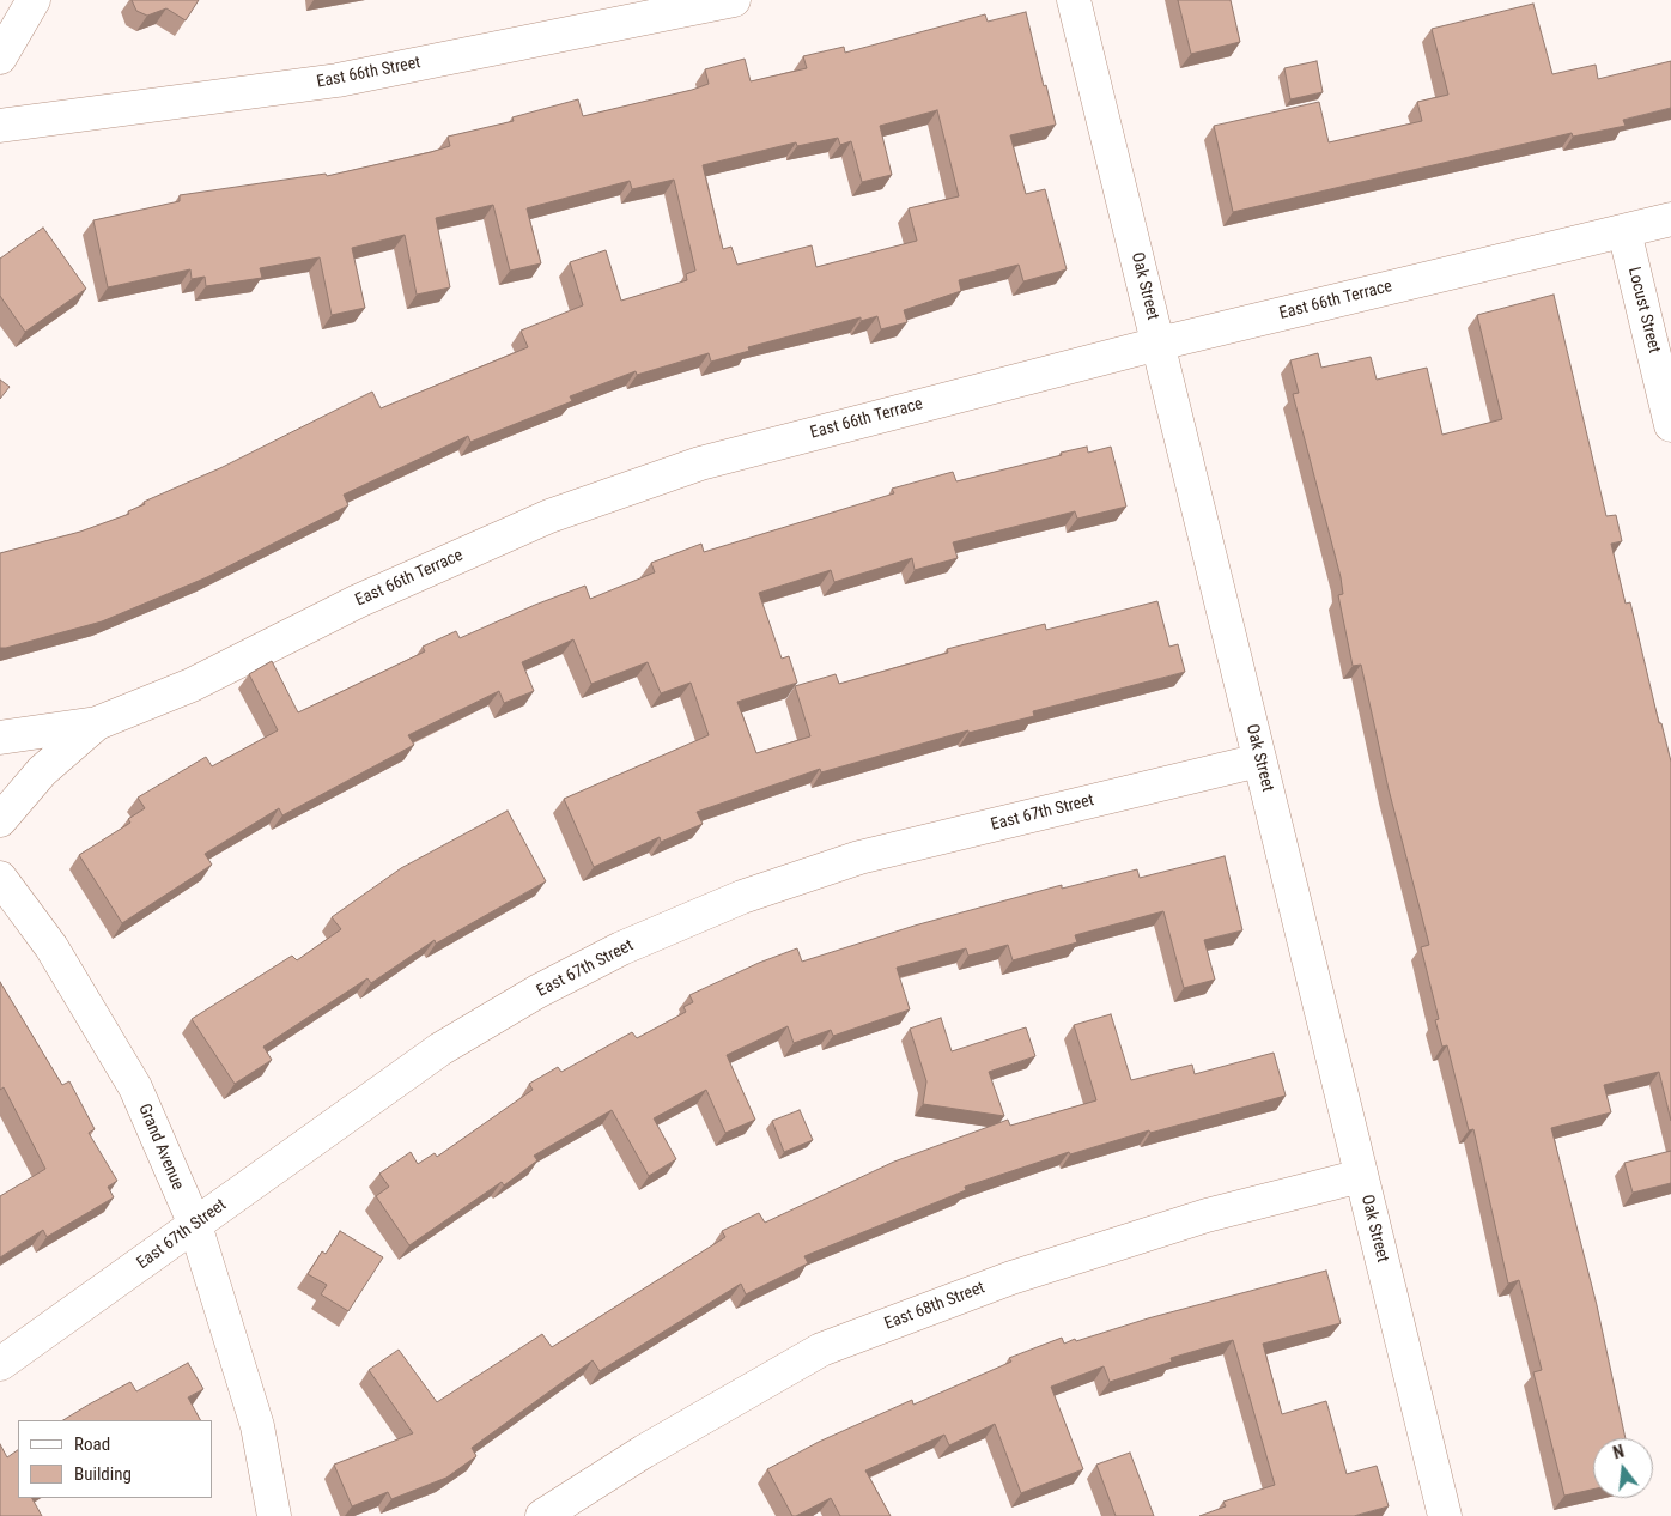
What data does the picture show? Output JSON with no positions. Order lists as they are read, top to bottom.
{
  "streets": {
    "street": [
      "East 66th Street",
      "Oak Street",
      "East 66th Terrace",
      "Locust Street",
      "East 67th Street",
      "Grand Avenue",
      "East 68th Street"
    ]
  },
  "crossings": [
    ["Oak Street", "East 66th Terrace"],
    ["Oak Street", "East 67th Street"],
    ["Oak Street", "East 68th Street"],
    ["East 66th Terrace", "Locust Street"],
    ["East 67th Street", "Grand Avenue"]
  ],
  "legend": ["Road", "Building"],
  "north": "top"
}
